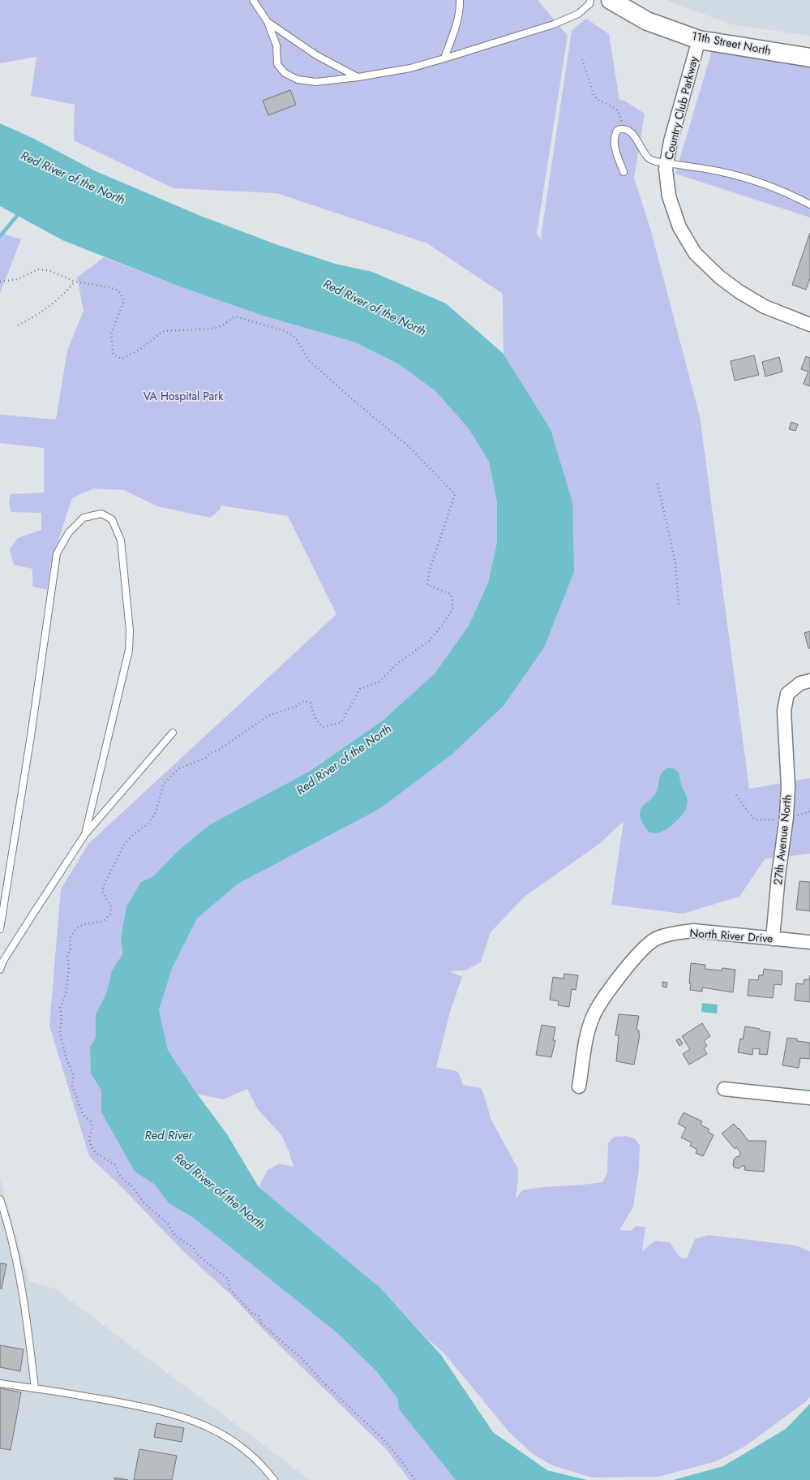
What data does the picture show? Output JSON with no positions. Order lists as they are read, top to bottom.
{
  "streets": {
    "street": [
      "11th Street North",
      "Country Club Parkway",
      "27th Avenue North",
      "North River Drive"
    ]
  },
  "crossings": [
    ["11th Street North", "Country Club Parkway"],
    ["27th Avenue North", "North River Drive"]
  ],
  "water": ["Red River of the North", "Red River"],
  "parks": ["VA Hospital Park"]
}
